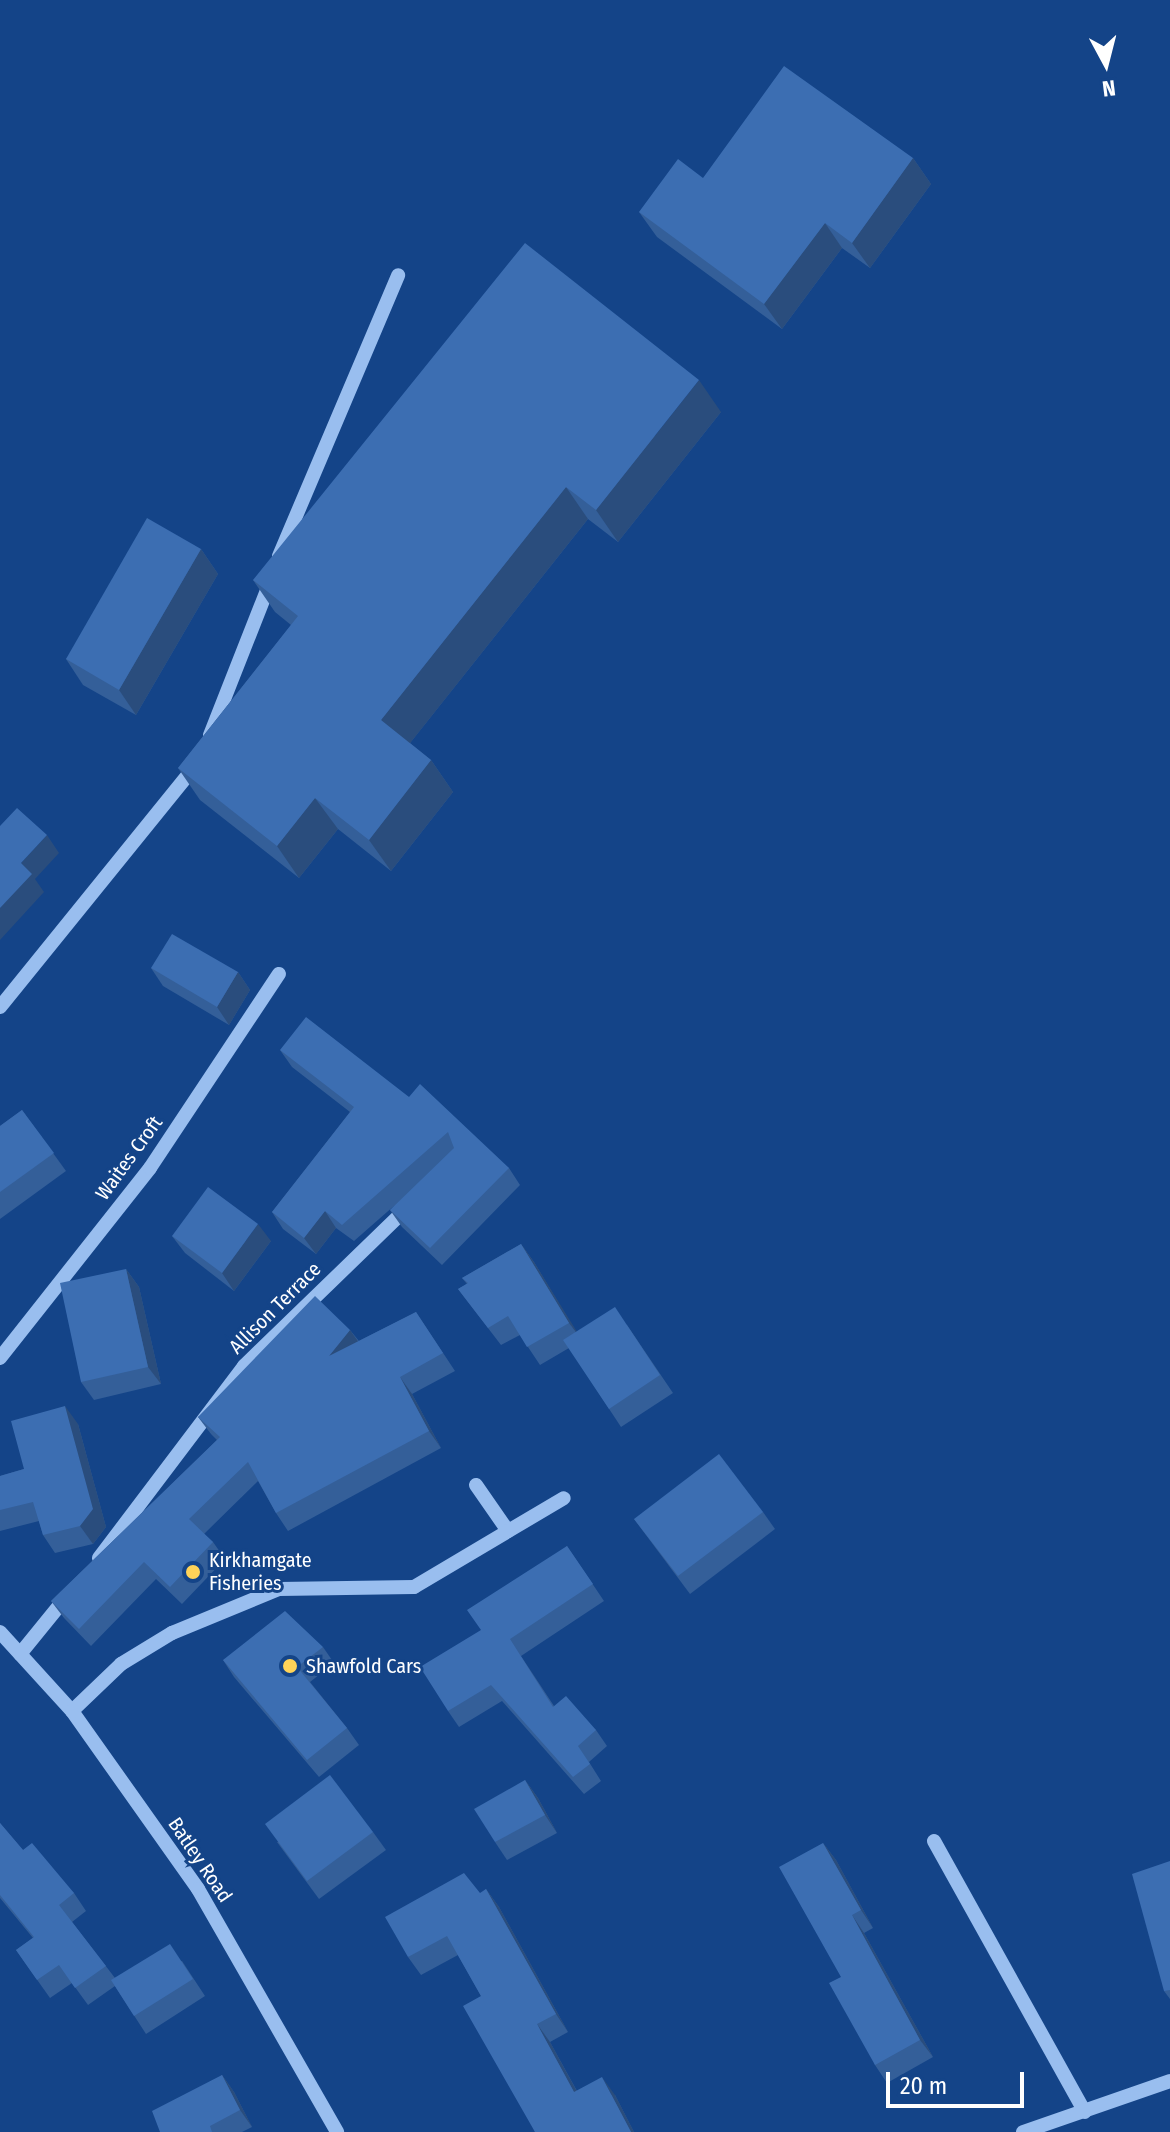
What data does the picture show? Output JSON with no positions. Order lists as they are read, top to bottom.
{
  "streets": {
    "street": ["Waites Croft", "Allison Terrace", "Batley Road"]
  },
  "crossings": [
    ["Allison Terrace", "Batley Road"]
  ],
  "places": ["Kirkhamgate Fisheries", "Shawfold Cars"],
  "scale_bar": "20 m",
  "north": "bottom"
}
